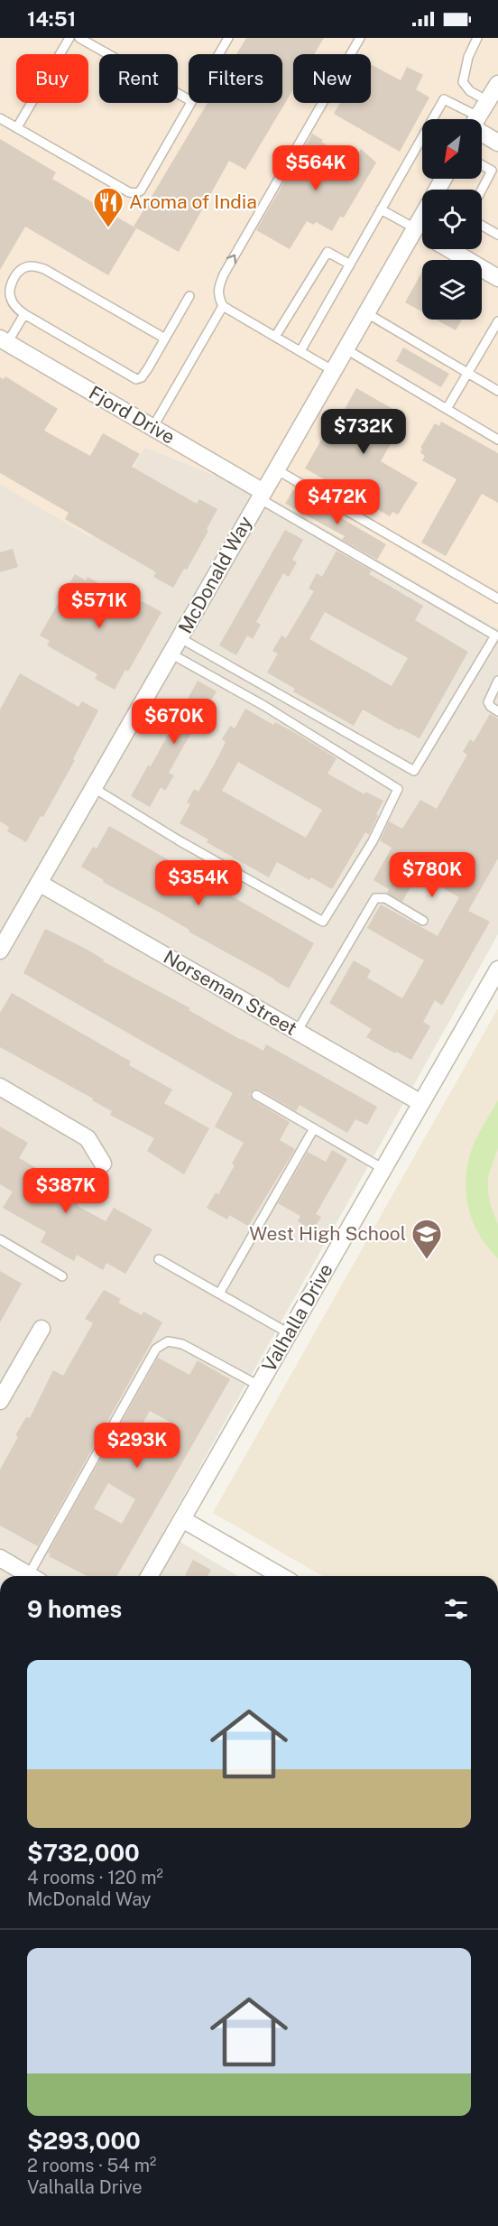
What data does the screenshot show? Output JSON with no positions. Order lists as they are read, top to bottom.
{
  "streets": {
    "street": [
      "Fjord Drive",
      "McDonald Way",
      "Norseman Street",
      "Valhalla Drive"
    ]
  },
  "crossings": [
    ["Fjord Drive", "McDonald Way"],
    ["McDonald Way", "Norseman Street"],
    ["Norseman Street", "Valhalla Drive"]
  ],
  "places": {
    "restaurant": ["Aroma of India"],
    "school or university": ["West High School"]
  },
  "north": "bottom left",
  "page": {
    "status": "14:51",
    "chip": [
      "Buy",
      "Rent",
      "Filters",
      "New"
    ],
    "price": [
      "$564K",
      "$732K",
      "$472K",
      "$571K",
      "$670K",
      "$780K",
      "$354K",
      "$387K",
      "$293K"
    ],
    "heading": "9 homes",
    "list": [
      {
        "name": "$732,000",
        "note": "4 rooms · 120 m² · McDonald Way"
      },
      {
        "name": "$293,000",
        "note": "2 rooms · 54 m² · Valhalla Drive"
      }
    ]
  }
}
